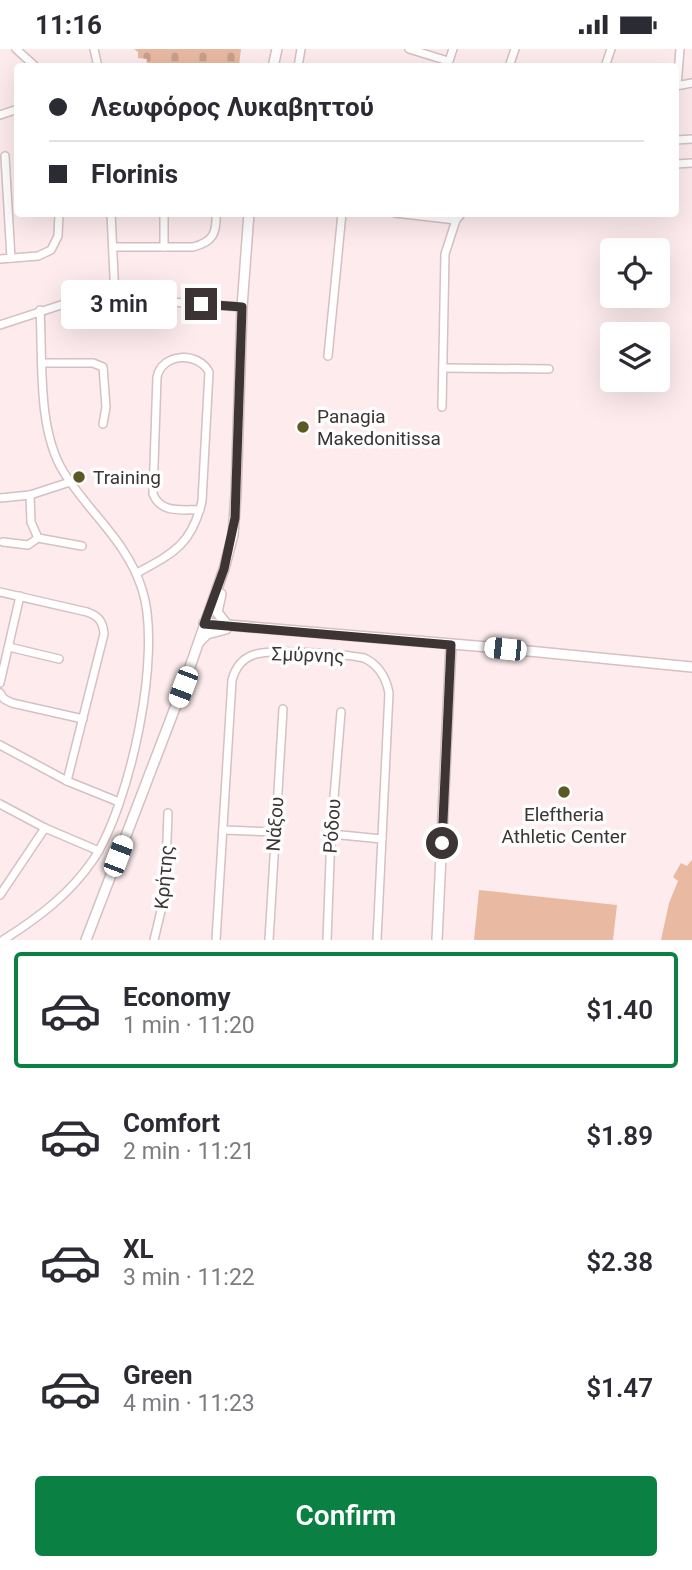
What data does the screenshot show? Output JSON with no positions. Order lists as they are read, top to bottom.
{
  "streets": {
    "street": [
      "Σμύρνης",
      "Νάξου",
      "Ρόδου",
      "Κρήτης"
    ]
  },
  "places": ["Panagia Makedonitissa", "Training", "Eleftheria Athletic Center"],
  "page": {
    "status": "11:16",
    "banner": ["Λεωφόρος Λυκαβηττού", "Florinis"],
    "bubble": "3 min",
    "list": [
      {
        "name": "Economy",
        "note": "1 min · 11:20",
        "value": "$1.40"
      },
      {
        "name": "Comfort",
        "note": "2 min · 11:21",
        "value": "$1.89"
      },
      {
        "name": "XL",
        "note": "3 min · 11:22",
        "value": "$2.38"
      },
      {
        "name": "Green",
        "note": "4 min · 11:23",
        "value": "$1.47"
      }
    ],
    "buttons": "Confirm"
  }
}
